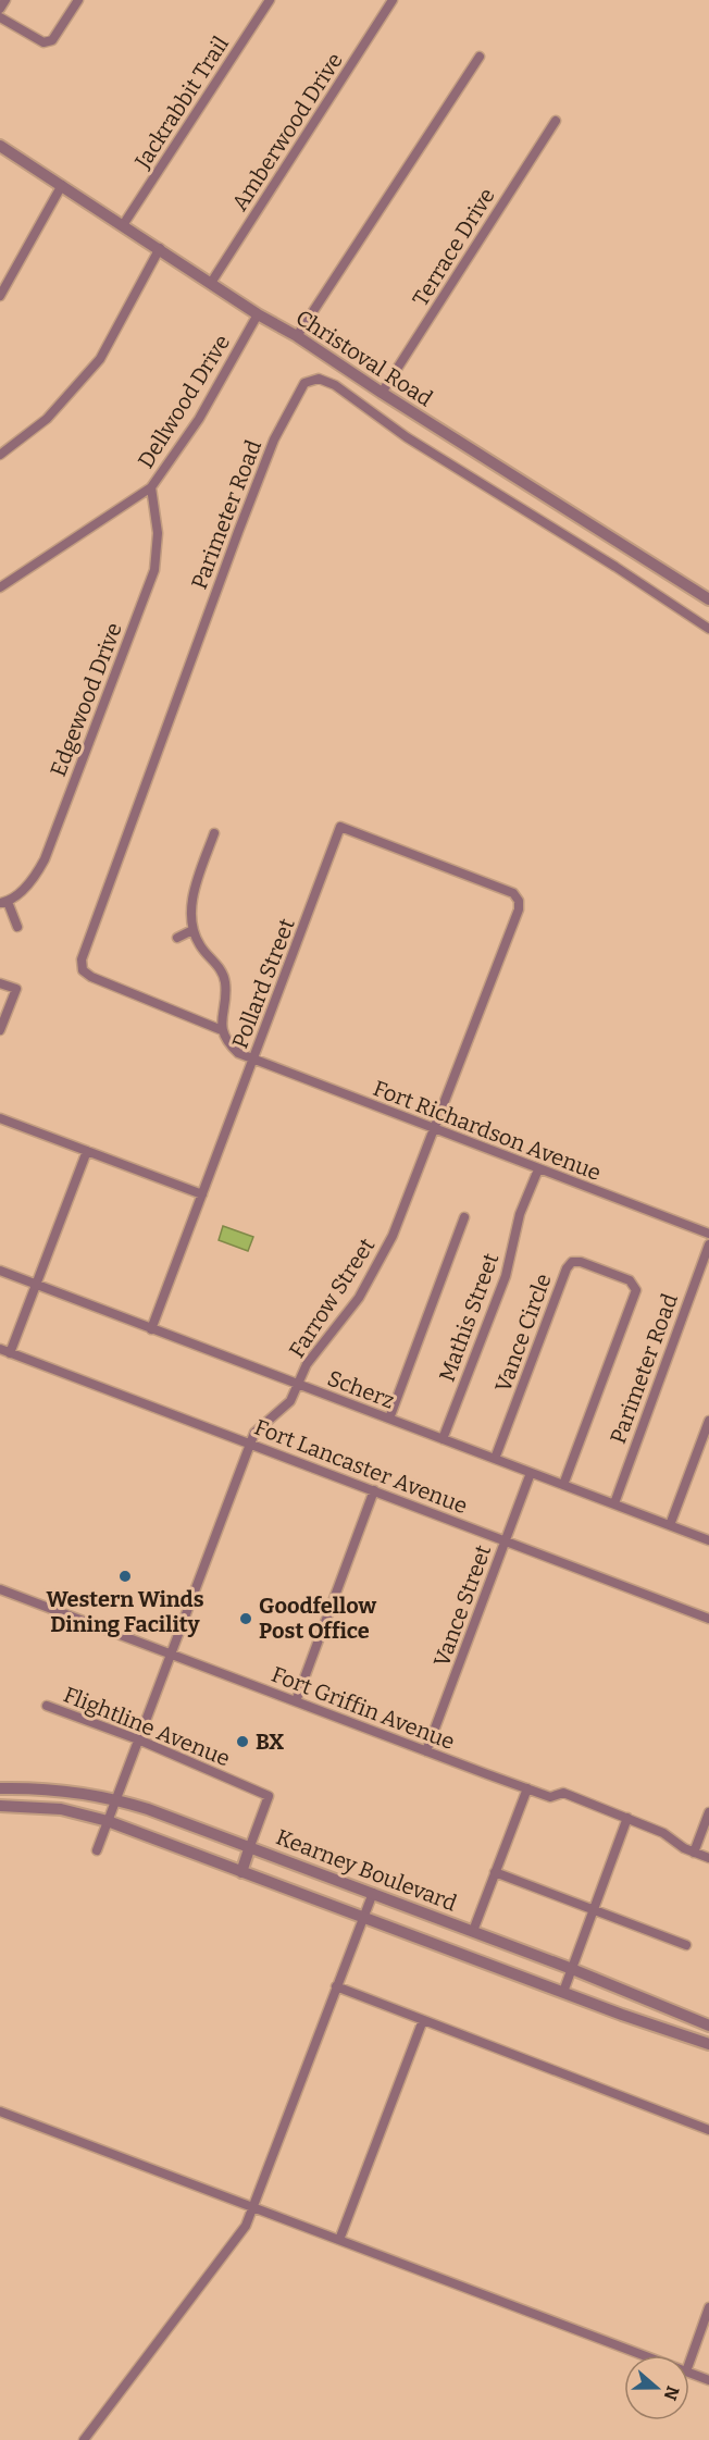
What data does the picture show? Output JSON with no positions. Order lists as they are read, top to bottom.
{
  "streets": {
    "street": [
      "Jackrabbit Trail",
      "Amberwood Drive",
      "Terrace Drive",
      "Christoval Road",
      "Dellwood Drive",
      "Parimeter Road",
      "Edgewood Drive",
      "Pollard Street",
      "Fort Richardson Avenue",
      "Farrow Street",
      "Mathis Street",
      "Vance Circle",
      "Scherz",
      "Fort Lancaster Avenue",
      "Vance Street",
      "Fort Griffin Avenue",
      "Flightline Avenue",
      "Kearney Boulevard"
    ]
  },
  "crossings": [
    ["Jackrabbit Trail", "Christoval Road"],
    ["Amberwood Drive", "Christoval Road"],
    ["Terrace Drive", "Christoval Road"],
    ["Christoval Road", "Dellwood Drive"],
    ["Dellwood Drive", "Edgewood Drive"],
    ["Parimeter Road", "Fort Richardson Avenue"],
    ["Parimeter Road", "Scherz"],
    ["Pollard Street", "Fort Richardson Avenue"],
    ["Pollard Street", "Farrow Street"],
    ["Pollard Street", "Scherz"],
    ["Fort Richardson Avenue", "Farrow Street"],
    ["Fort Richardson Avenue", "Mathis Street"],
    ["Farrow Street", "Scherz"],
    ["Farrow Street", "Fort Lancaster Avenue"],
    ["Farrow Street", "Fort Griffin Avenue"],
    ["Farrow Street", "Flightline Avenue"],
    ["Farrow Street", "Kearney Boulevard"],
    ["Mathis Street", "Scherz"],
    ["Vance Circle", "Scherz"],
    ["Scherz", "Vance Street"],
    ["Fort Lancaster Avenue", "Vance Street"],
    ["Vance Street", "Fort Griffin Avenue"],
    ["Flightline Avenue", "Kearney Boulevard"]
  ],
  "places": ["Western Winds Dining Facility", "Goodfellow Post Office", "BX"],
  "north": "right"
}
